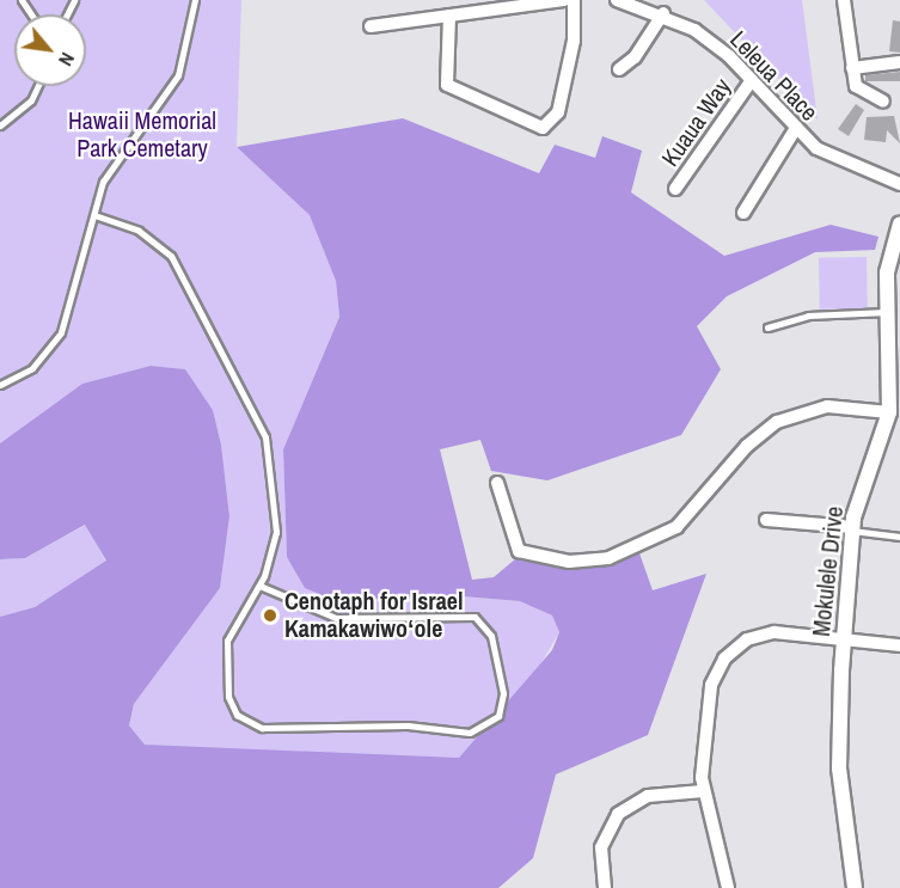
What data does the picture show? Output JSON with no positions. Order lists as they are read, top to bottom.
{
  "streets": {
    "street": ["Leleua Place", "Kuaua Way", "Mokulele Drive"]
  },
  "crossings": [
    ["Leleua Place", "Kuaua Way"]
  ],
  "parks": ["Hawaii Memorial Park Cemetary"],
  "places": ["Cenotaph for Israel Kamakawiwoʻole"],
  "north": "bottom right"
}
